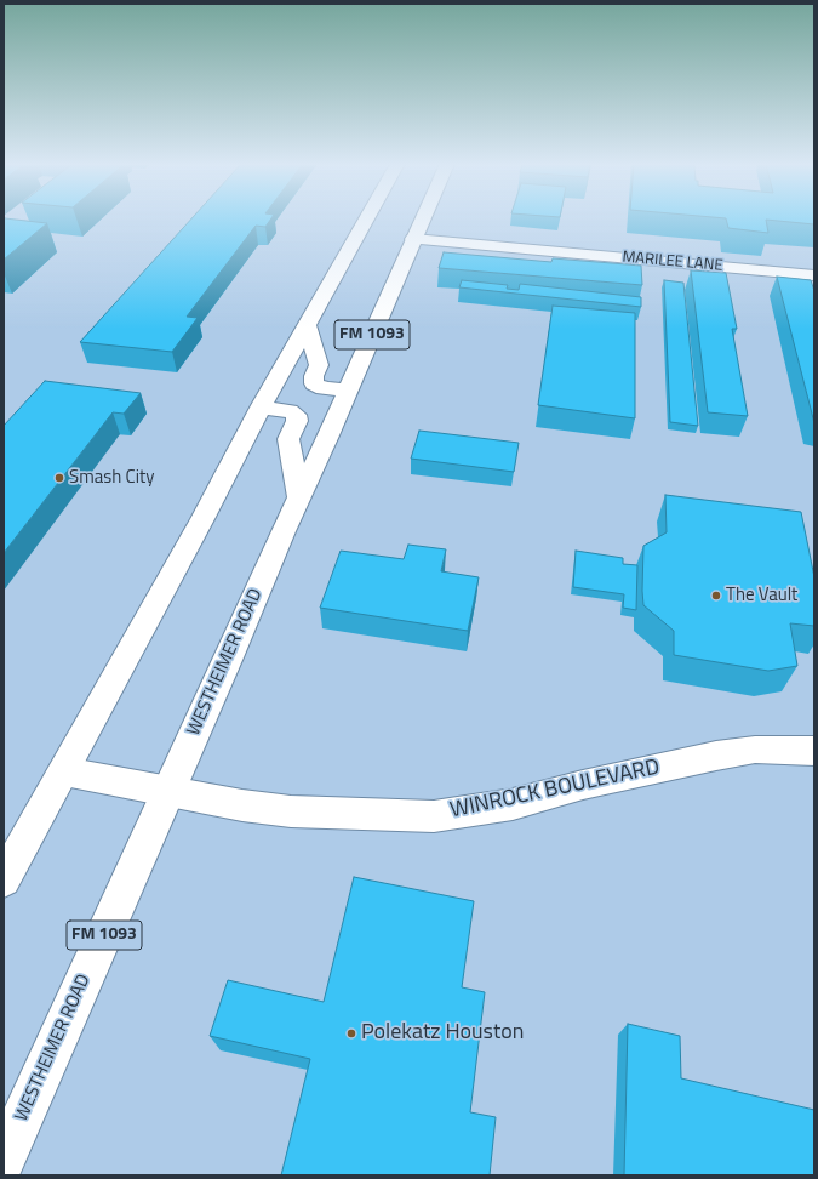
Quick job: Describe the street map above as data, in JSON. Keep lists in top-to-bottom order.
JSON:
{
  "streets": {
    "main road": [
      "MARILEE LANE",
      "FM 1093",
      "WESTHEIMER ROAD",
      "WINROCK BOULEVARD"
    ]
  },
  "crossings": [
    ["MARILEE LANE", "WESTHEIMER ROAD"],
    ["FM 1093", "WINROCK BOULEVARD"],
    ["WESTHEIMER ROAD", "WINROCK BOULEVARD"]
  ],
  "places": ["Smash City", "The Vault", "Polekatz Houston"]
}
